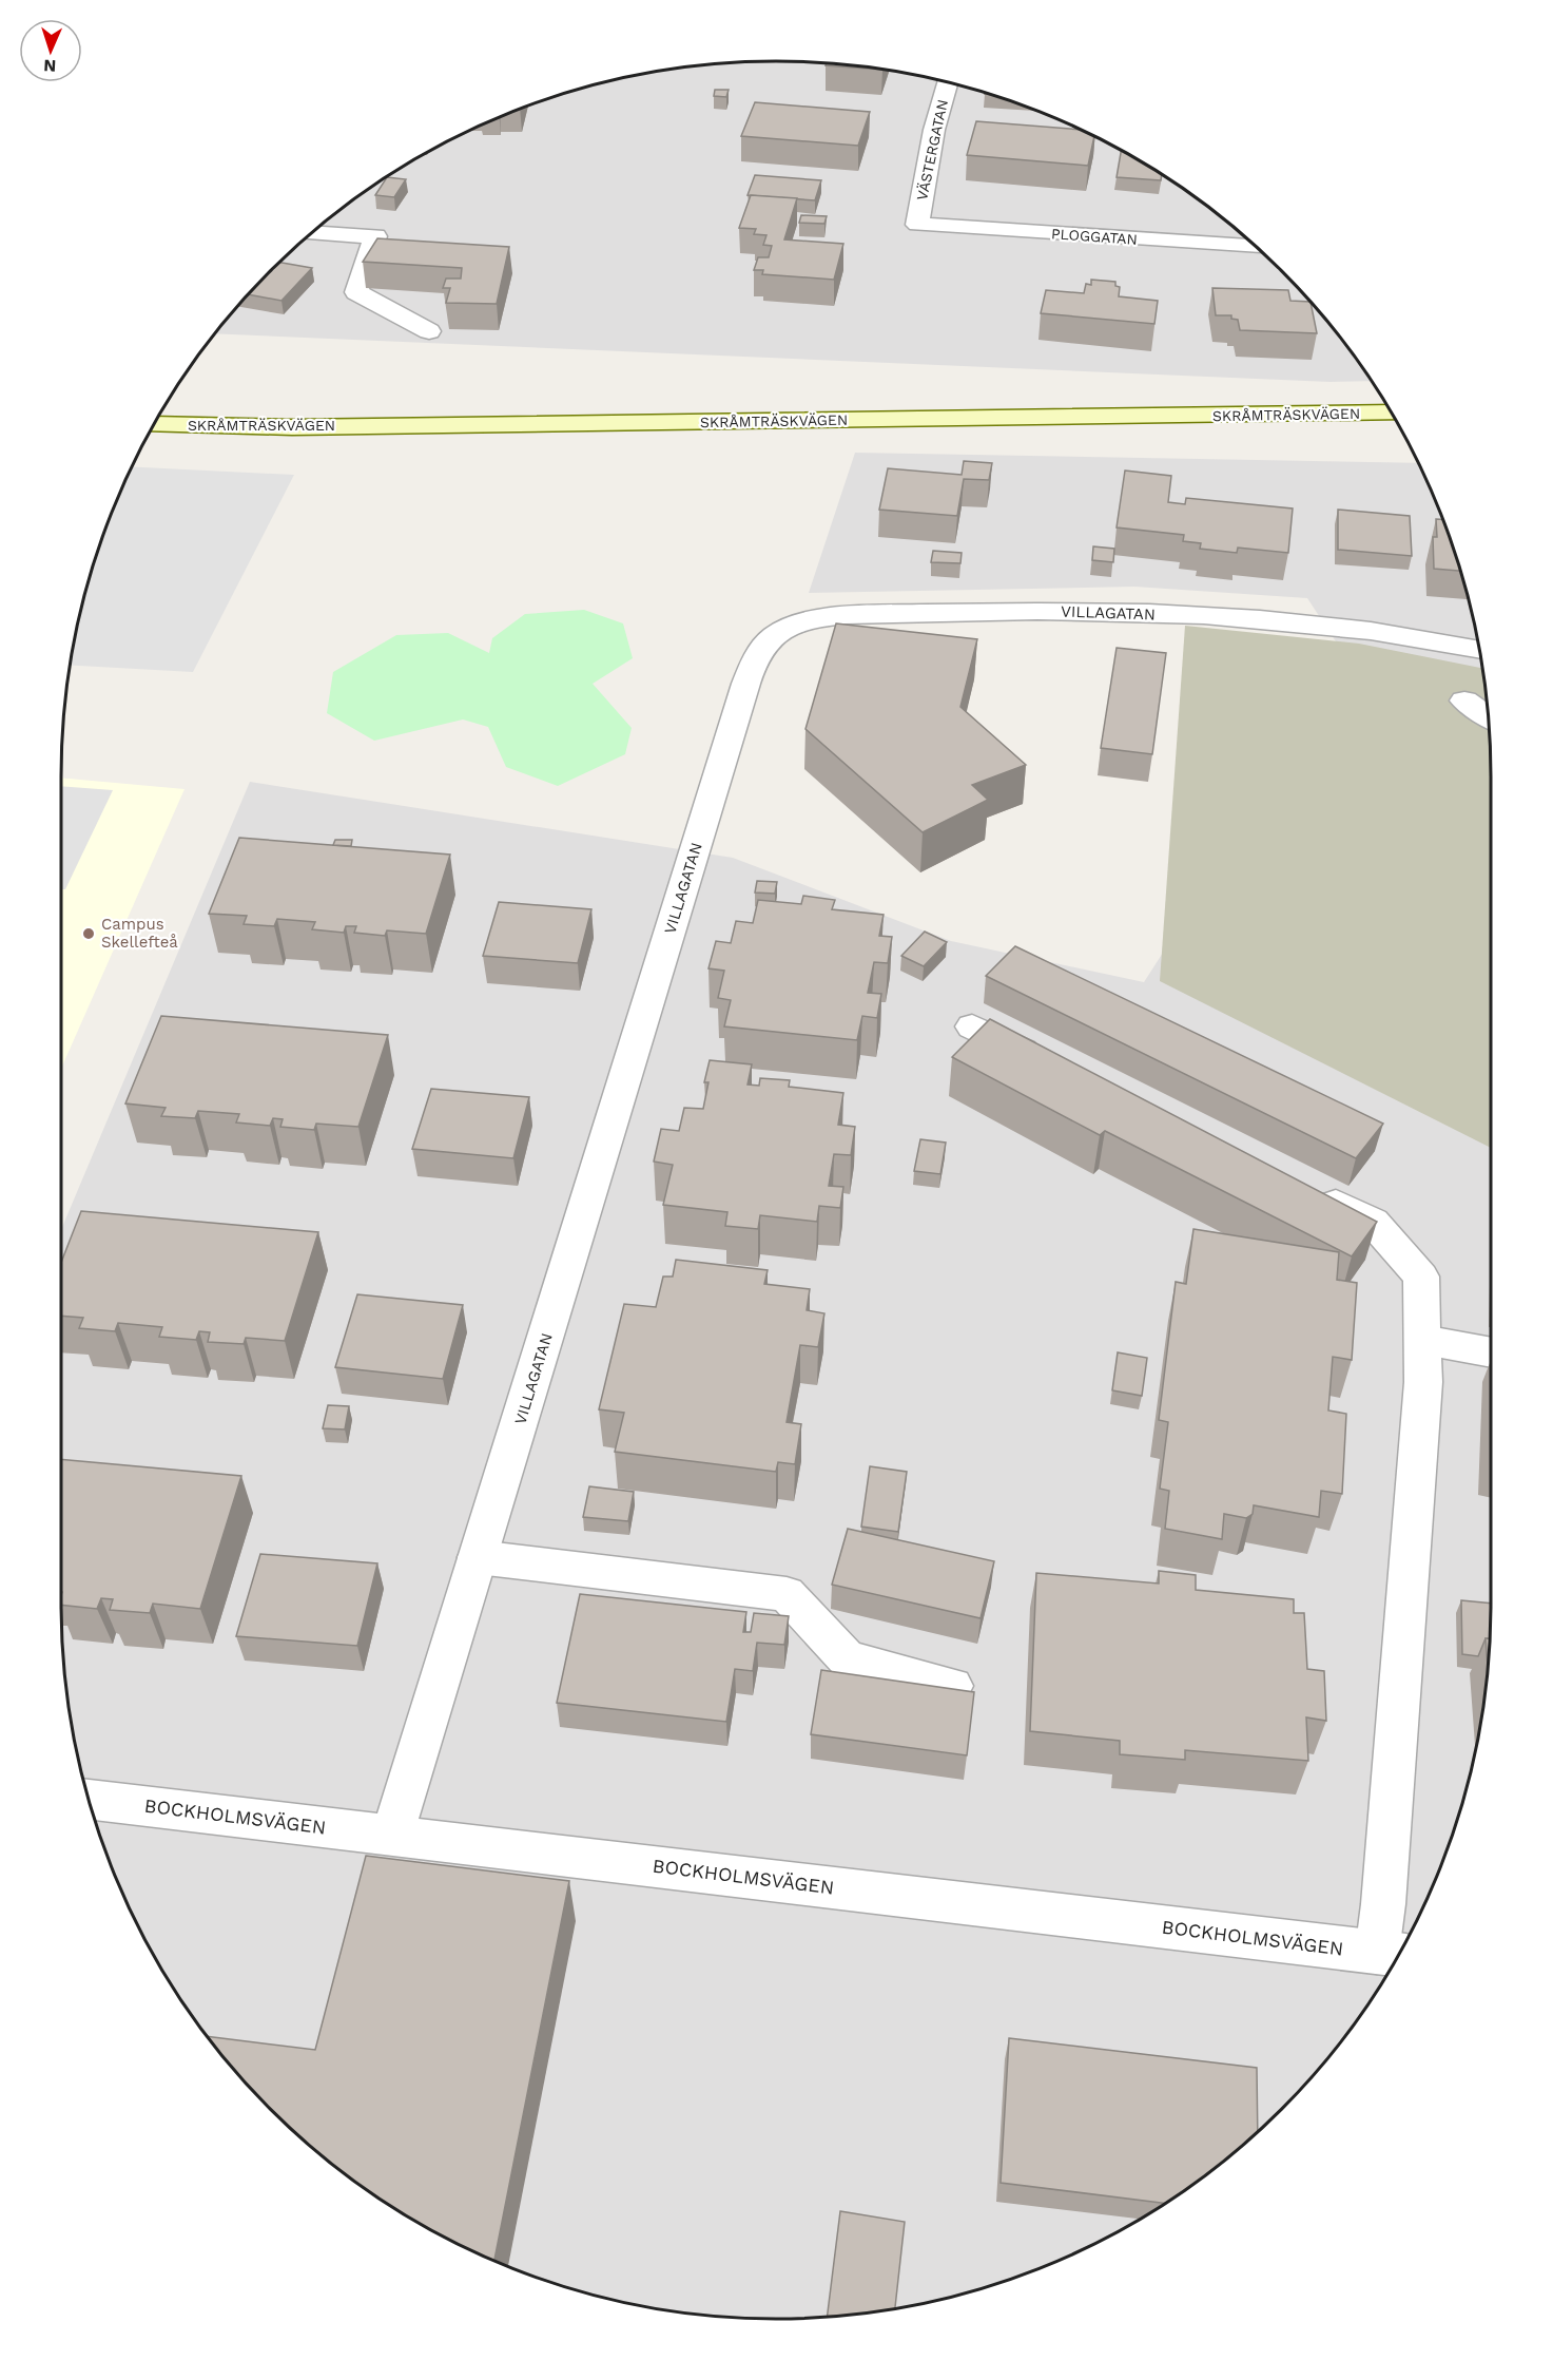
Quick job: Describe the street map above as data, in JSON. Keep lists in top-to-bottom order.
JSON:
{
  "streets": {
    "main road": ["SKRÅMTRÄSKVÄGEN"],
    "street": [
      "VÄSTERGATAN",
      "PLOGGATAN",
      "VILLAGATAN",
      "BOCKHOLMSVÄGEN"
    ]
  },
  "crossings": [
    ["VÄSTERGATAN", "PLOGGATAN"],
    ["VILLAGATAN", "BOCKHOLMSVÄGEN"]
  ],
  "places": ["Campus Skellefteå"],
  "north": "bottom"
}
